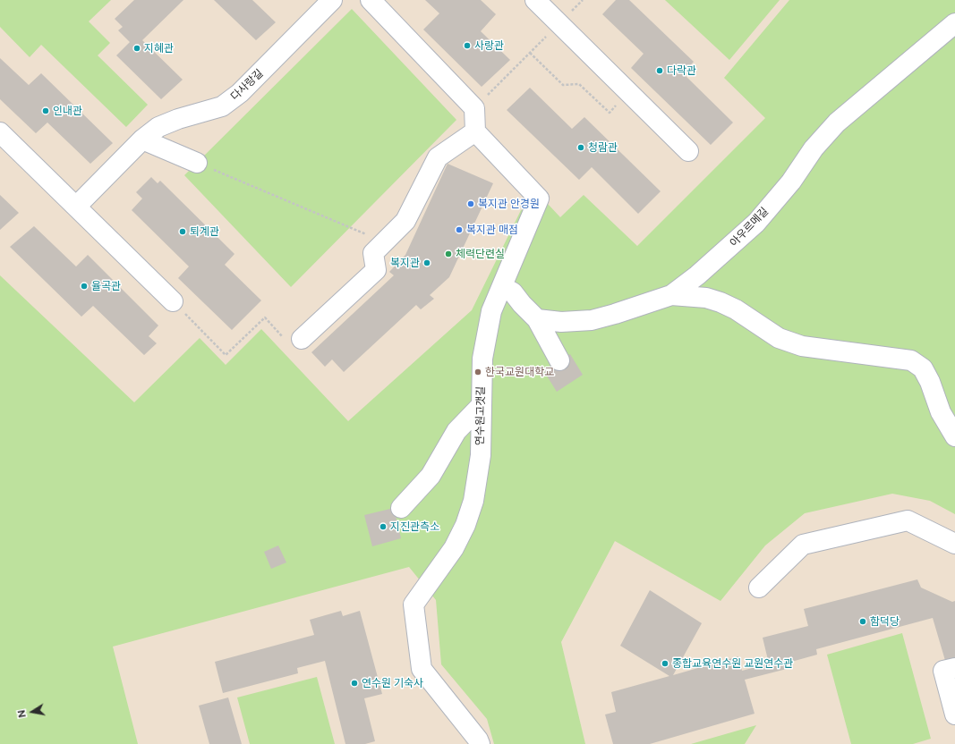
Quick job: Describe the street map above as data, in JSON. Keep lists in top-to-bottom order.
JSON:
{
  "streets": {
    "street": ["다사랑길", "아우르메길", "연수원고갯길"]
  },
  "places": [
    "사랑관",
    "지혜관",
    "다락관",
    "인내관",
    "청람관",
    "복지관 안경원",
    "복지관 매점",
    "퇴계관",
    "체력단련실",
    "복지관",
    "율곡관",
    "한국교원대학교",
    "지진관측소",
    "함덕당",
    "종합교육연수원 교원연수관",
    "연수원 기숙사"
  ],
  "north": "left"
}
